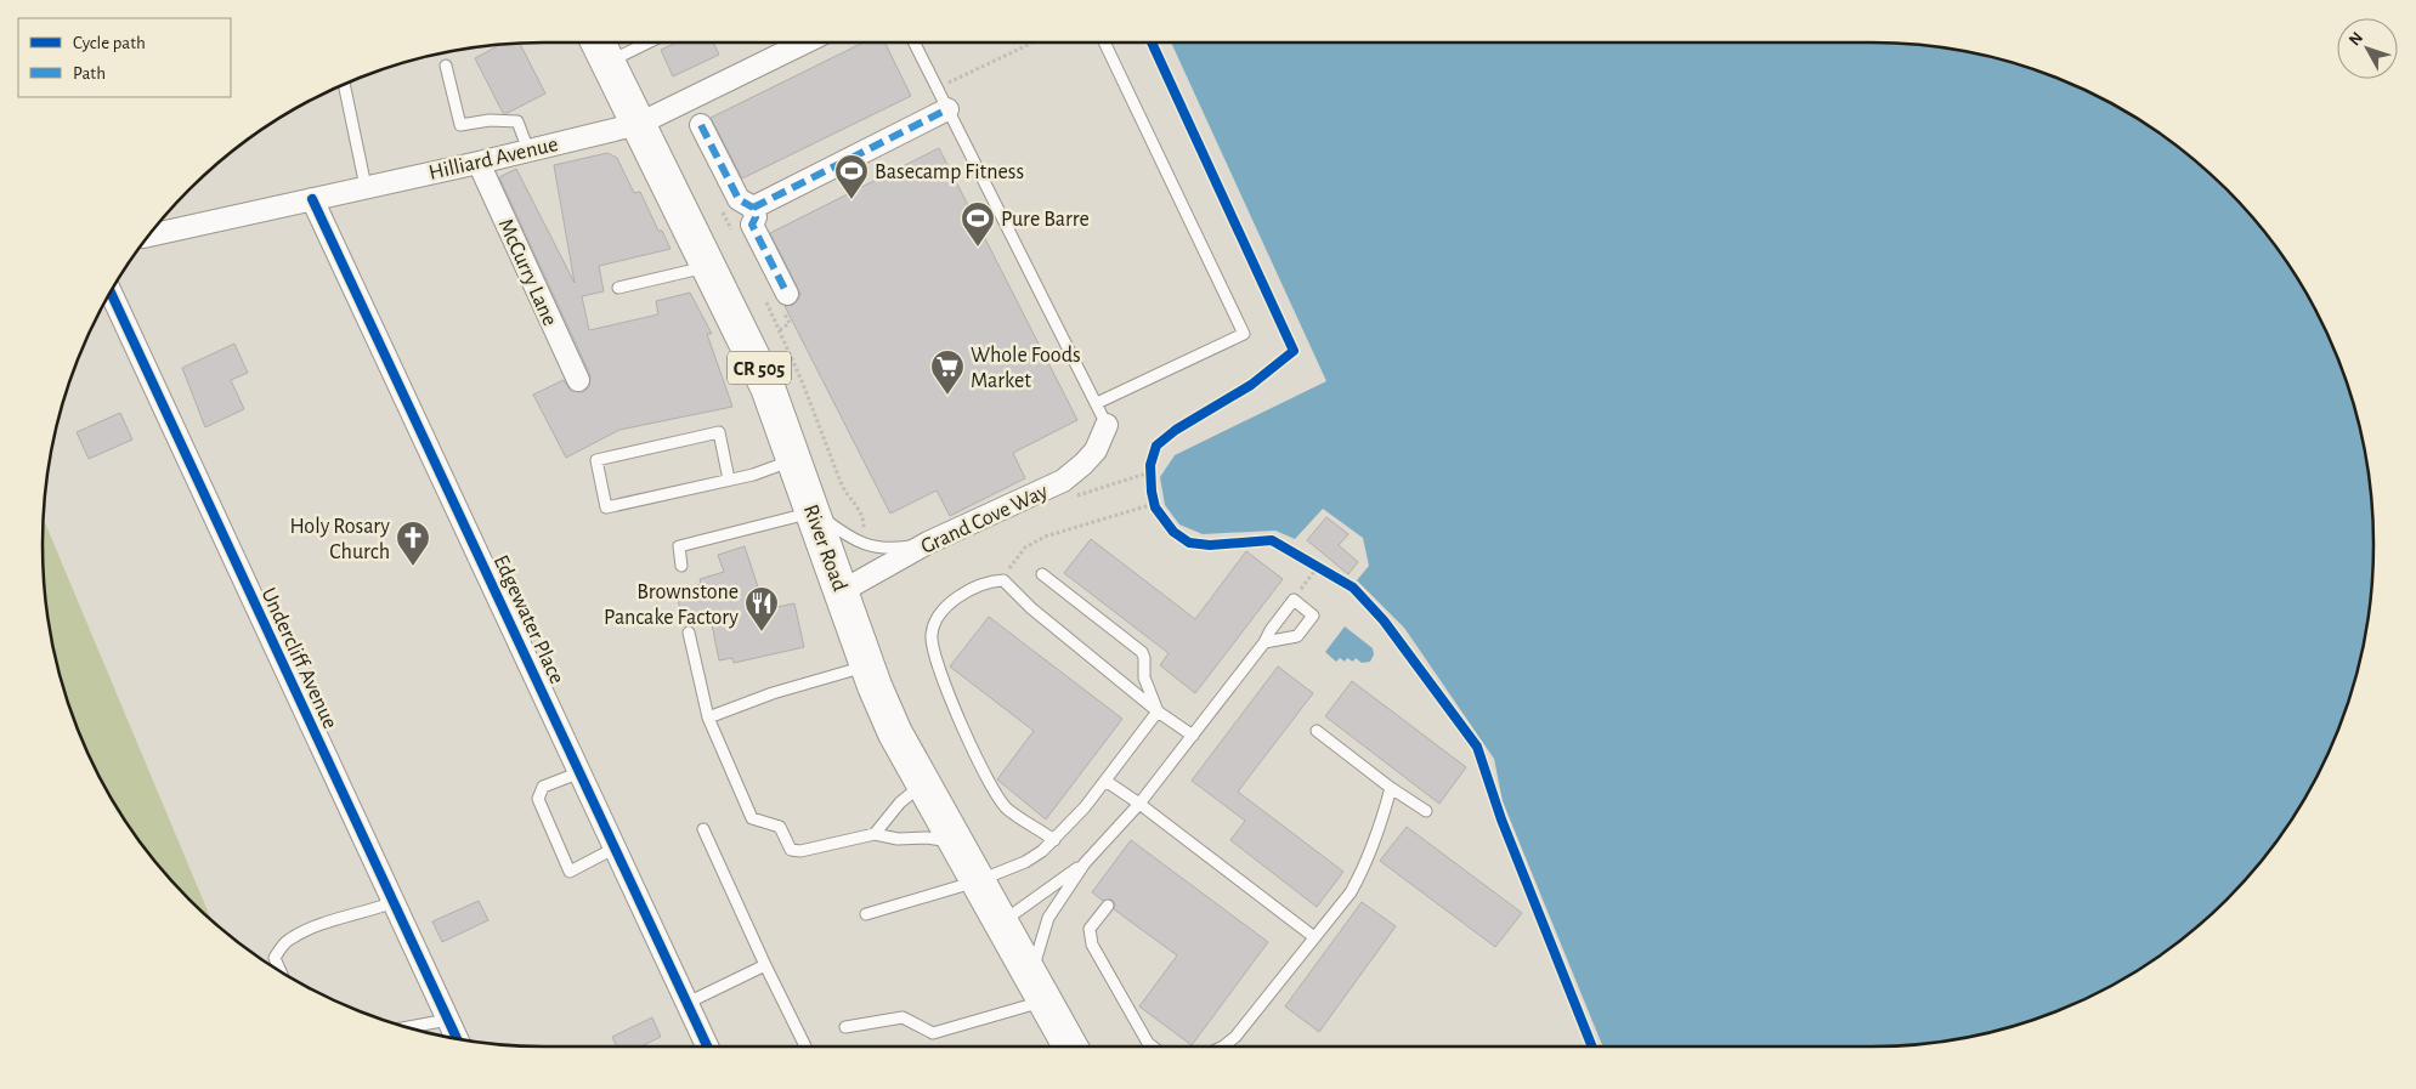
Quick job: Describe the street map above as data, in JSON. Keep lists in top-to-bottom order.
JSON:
{
  "streets": {
    "main road": ["CR 505", "River Road"],
    "street": [
      "Hilliard Avenue",
      "McCurry Lane",
      "Grand Cove Way",
      "Edgewater Place",
      "Undercliff Avenue"
    ]
  },
  "crossings": [
    ["Hilliard Avenue", "McCurry Lane"],
    ["Hilliard Avenue", "River Road"],
    ["Hilliard Avenue", "Edgewater Place"],
    ["Grand Cove Way", "River Road"]
  ],
  "places": {
    "sports": ["Basecamp Fitness", "Pure Barre"],
    "supermarket": ["Whole Foods Market"],
    "church": ["Holy Rosary Church"],
    "restaurant": ["Brownstone Pancake Factory"]
  },
  "legend": ["Cycle path", "Path"],
  "north": "top left"
}
